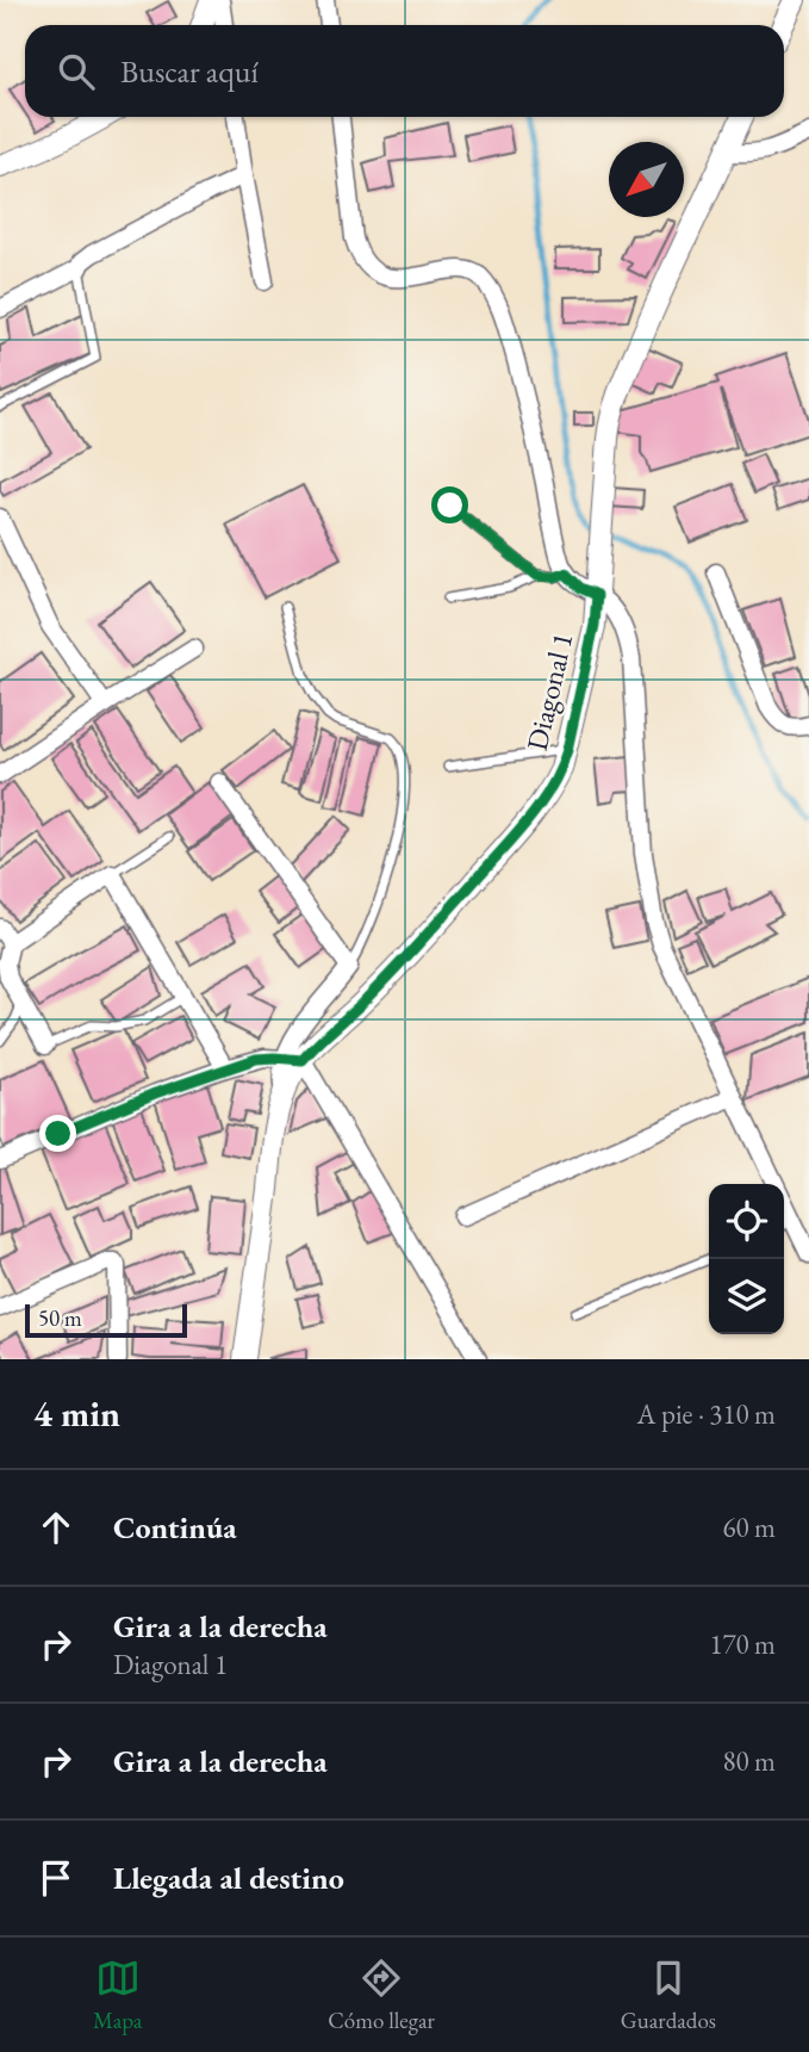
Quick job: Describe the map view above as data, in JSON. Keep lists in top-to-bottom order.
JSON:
{
  "streets": {
    "street": ["Diagonal 1"]
  },
  "scale_bar": "50 m",
  "north": "bottom left",
  "page": {
    "search": "Buscar aquí",
    "scale": "50 m",
    "heading": ["4 min", "A pie · 310 m"],
    "list": [
      ["Continúa", "60 m"],
      ["Gira a la derecha", "Diagonal 1", "170 m"],
      ["Gira a la derecha", "80 m"],
      "Llegada al destino"
    ],
    "nav": ["Mapa", "Cómo llegar", "Guardados"]
  }
}
